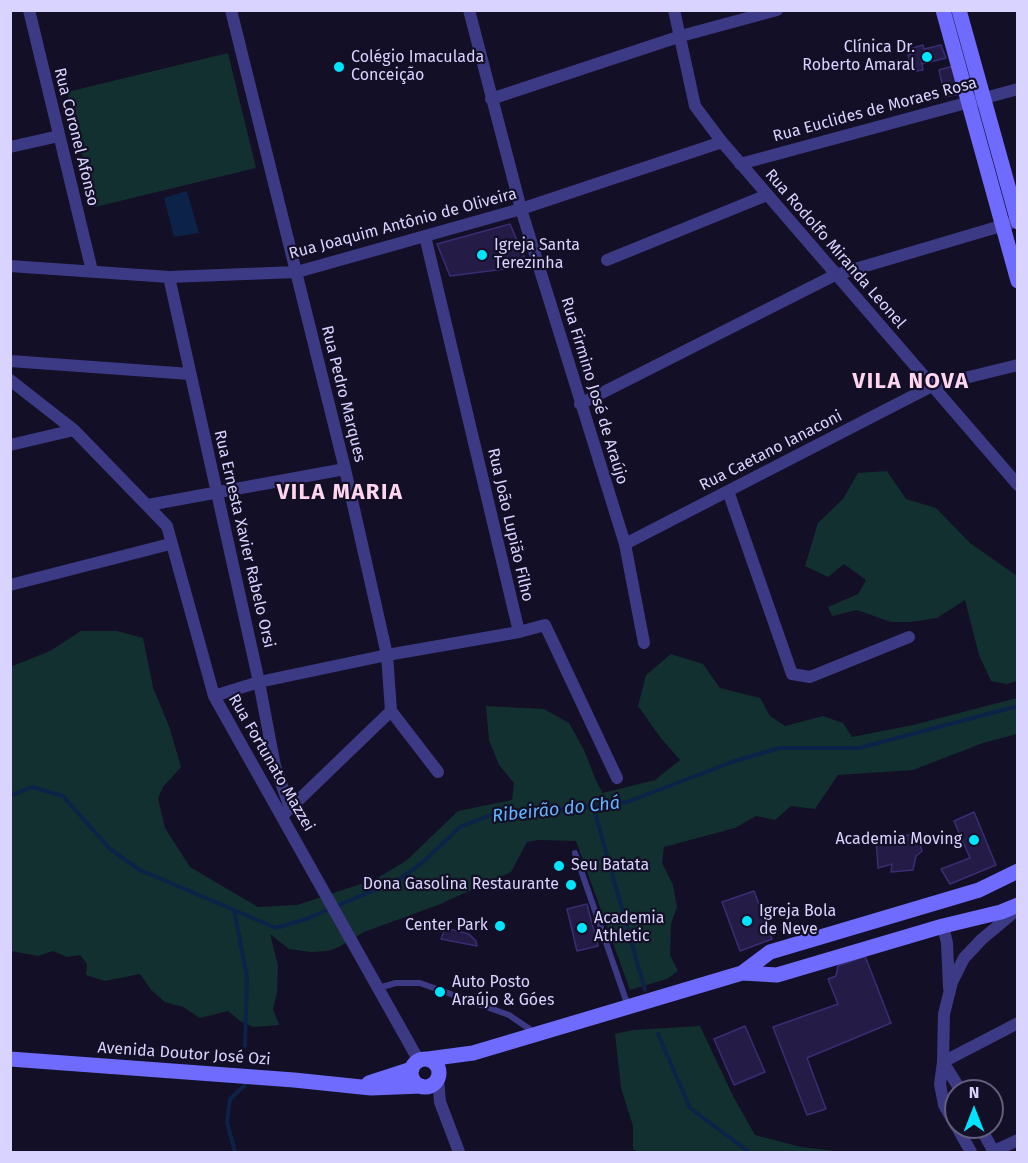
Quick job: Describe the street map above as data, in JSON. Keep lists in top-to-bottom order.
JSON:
{
  "streets": {
    "main road": ["Avenida Doutor José Ozi"],
    "street": [
      "Rua Euclides de Moraes Rosa",
      "Rua Coronel Afonso",
      "Rua Joaquim Antônio de Oliveira",
      "Rua Rodolfo Miranda Leonel",
      "Rua Firmino José de Araújo",
      "Rua Pedro Marques",
      "Rua Caetano Ianaconi",
      "Rua João Lupião Filho",
      "Rua Ernesta Xavier Rabelo Orsi",
      "Rua Fortunato Mazzei"
    ]
  },
  "crossings": [
    ["Rua Euclides de Moraes Rosa", "Rua Rodolfo Miranda Leonel"],
    ["Rua Coronel Afonso", "Rua Joaquim Antônio de Oliveira"],
    ["Rua Joaquim Antônio de Oliveira", "Rua Rodolfo Miranda Leonel"],
    ["Rua Joaquim Antônio de Oliveira", "Rua Firmino José de Araújo"],
    ["Rua Joaquim Antônio de Oliveira", "Rua Pedro Marques"],
    ["Rua Joaquim Antônio de Oliveira", "Rua João Lupião Filho"],
    ["Rua Joaquim Antônio de Oliveira", "Rua Ernesta Xavier Rabelo Orsi"],
    ["Rua Rodolfo Miranda Leonel", "Rua Caetano Ianaconi"],
    ["Rua Firmino José de Araújo", "Rua Caetano Ianaconi"],
    ["Rua Ernesta Xavier Rabelo Orsi", "Rua Fortunato Mazzei"],
    ["Rua Fortunato Mazzei", "Avenida Doutor José Ozi"]
  ],
  "districts": ["VILA NOVA", "VILA MARIA"],
  "water": ["Ribeirão do Chá"],
  "places": [
    "Clínica Dr. Roberto Amaral",
    "Colégio Imaculada Conceição",
    "Igreja Santa Terezinha",
    "Academia Moving",
    "Seu Batata",
    "Dona Gasolina Restaurante",
    "Igreja Bola de Neve",
    "Center Park",
    "Academia Athletic",
    "Auto Posto Araújo & Góes"
  ],
  "north": "top"
}
